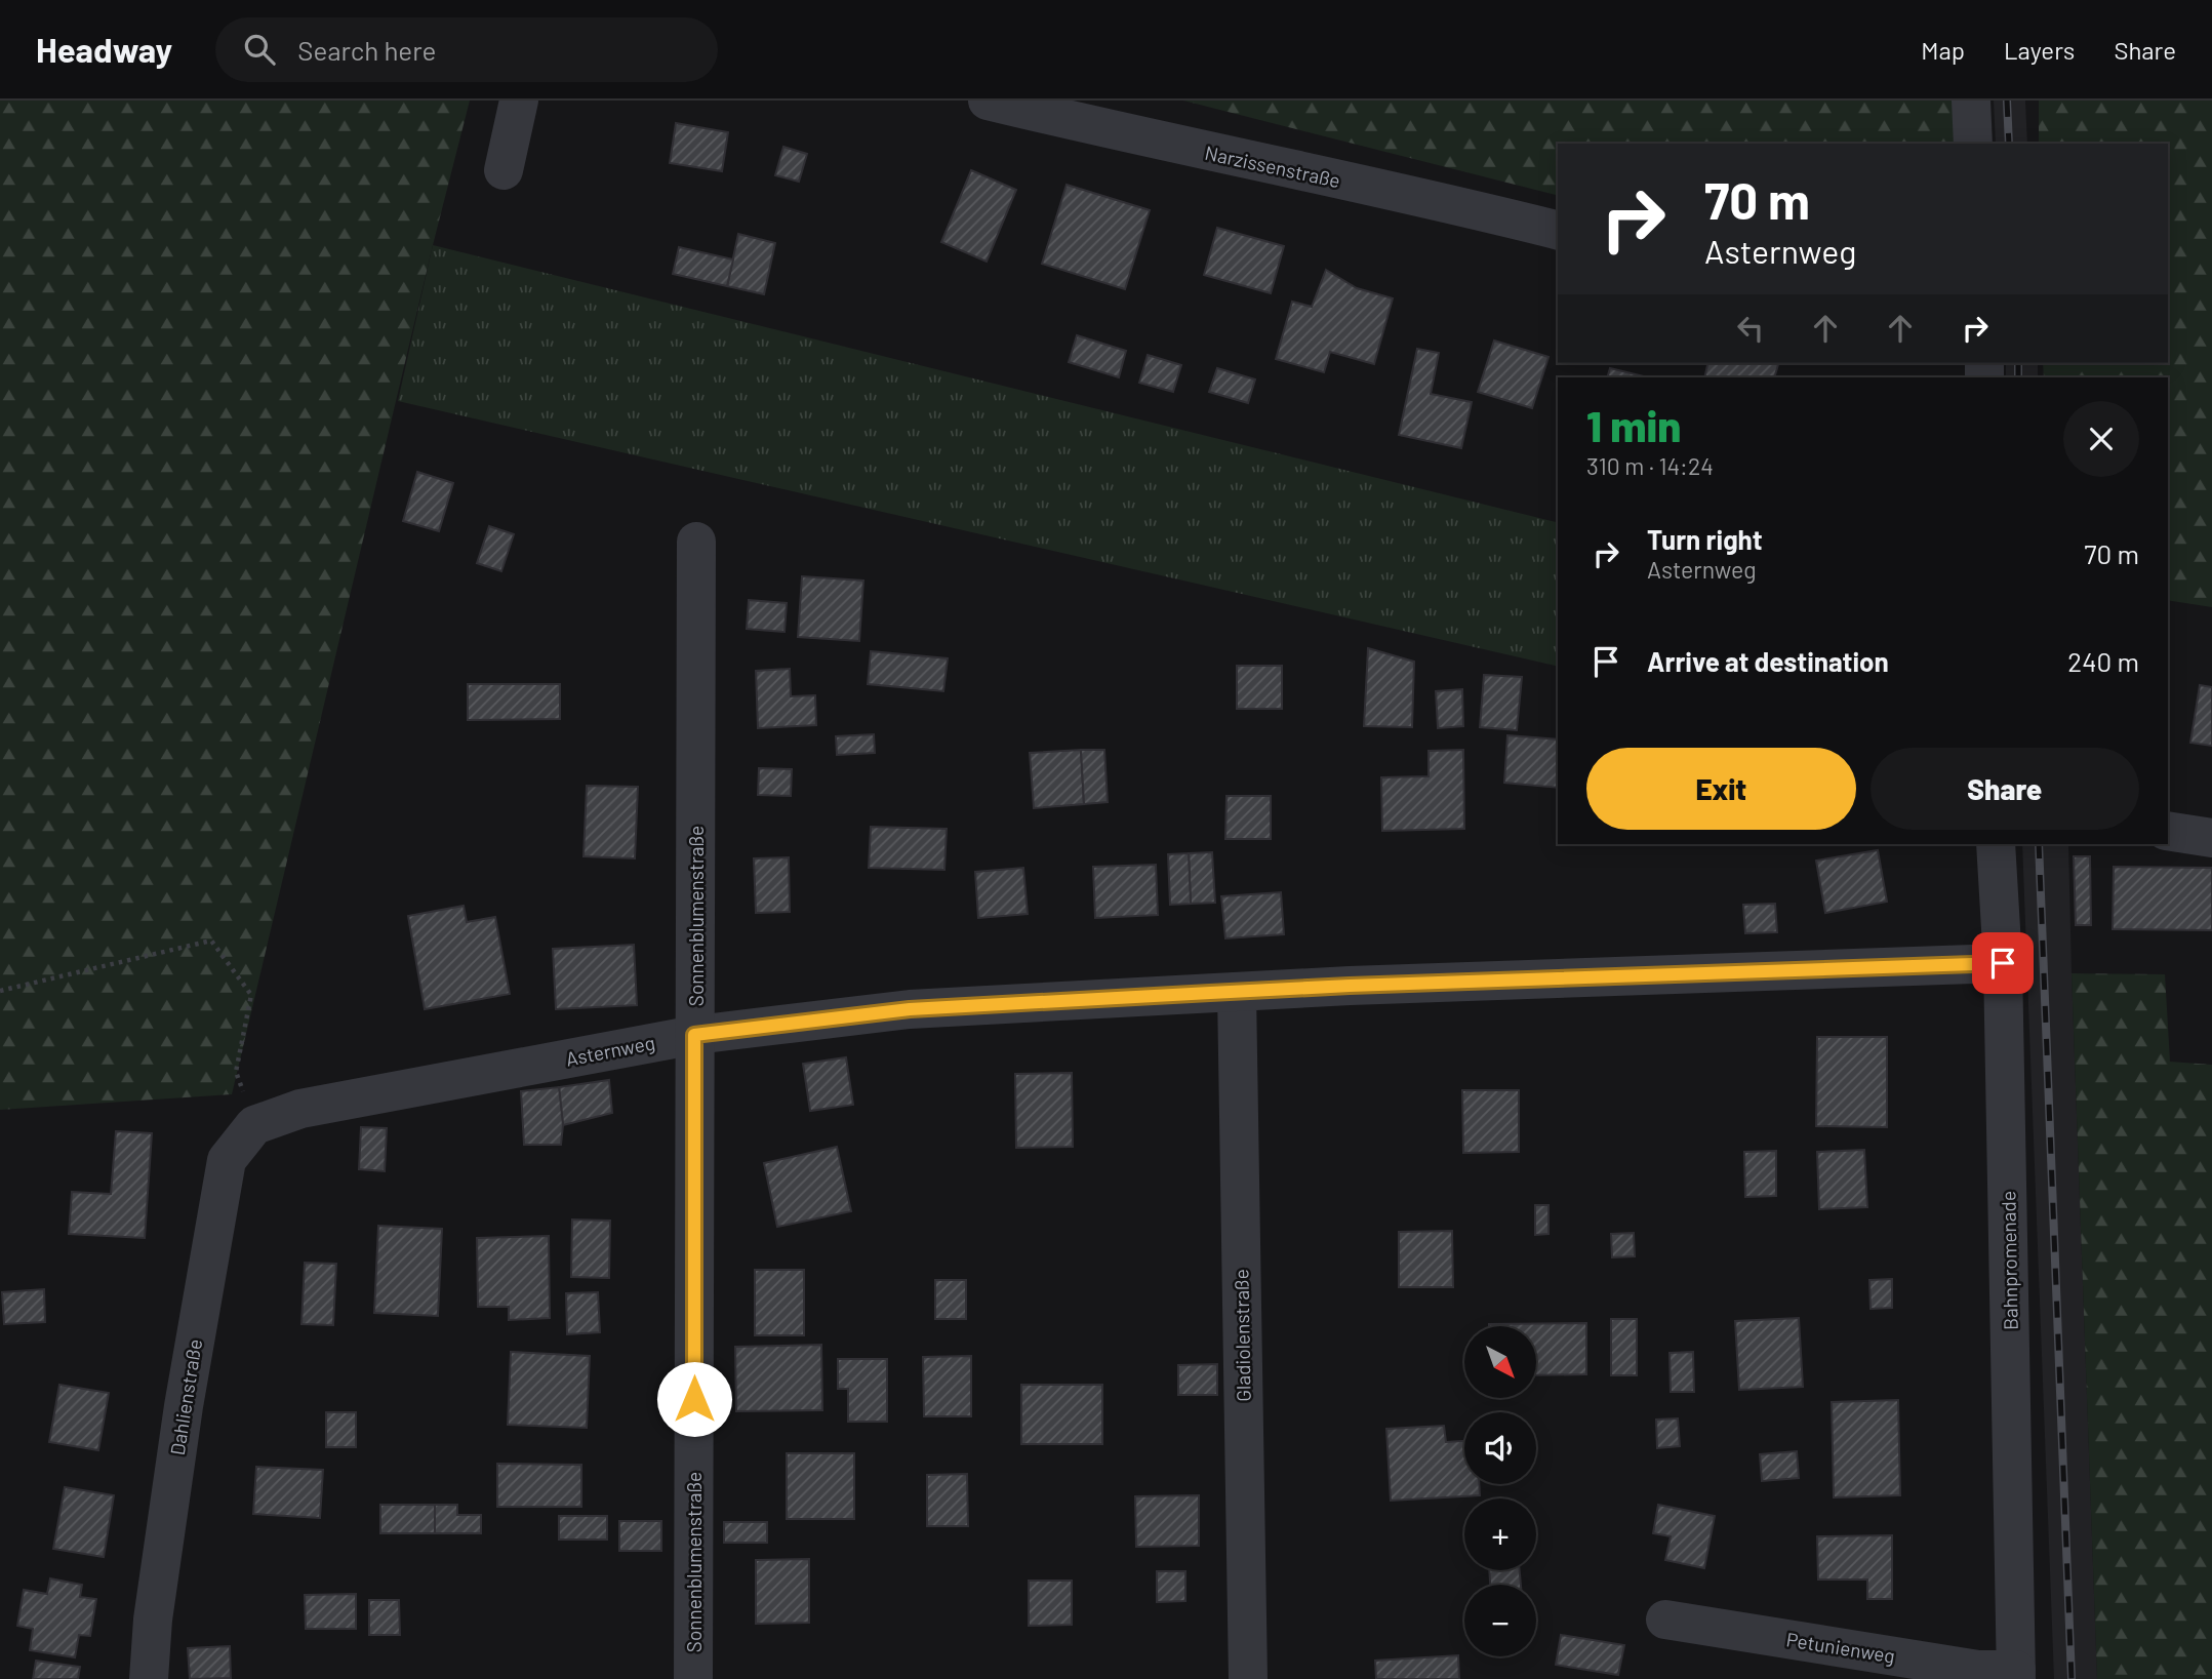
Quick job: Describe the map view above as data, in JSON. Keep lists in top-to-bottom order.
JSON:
{
  "streets": {
    "street": [
      "Narzissenstraße",
      "Sonnenblumenstraße",
      "Asternweg",
      "Bahnpromenade",
      "Gladiolenstraße",
      "Dahlienstraße",
      "Petunienweg"
    ]
  },
  "crossings": [
    ["Sonnenblumenstraße", "Asternweg"],
    ["Asternweg", "Bahnpromenade"],
    ["Asternweg", "Gladiolenstraße"],
    ["Asternweg", "Dahlienstraße"],
    ["Bahnpromenade", "Petunienweg"]
  ],
  "north": "bottom right",
  "page": {
    "header": "Headway",
    "search": "Search here",
    "nav": ["Map", "Layers", "Share"],
    "turn": ["70 m", "Asternweg"],
    "heading": ["1 min", "310 m · 14:24"],
    "list": [
      {
        "name": "Turn right",
        "note": "Asternweg",
        "value": "70 m"
      },
      {
        "name": "Arrive at destination",
        "value": "240 m"
      }
    ],
    "buttons": ["Exit", "Share"],
    "map_buttons": ["+", "−"]
  }
}
